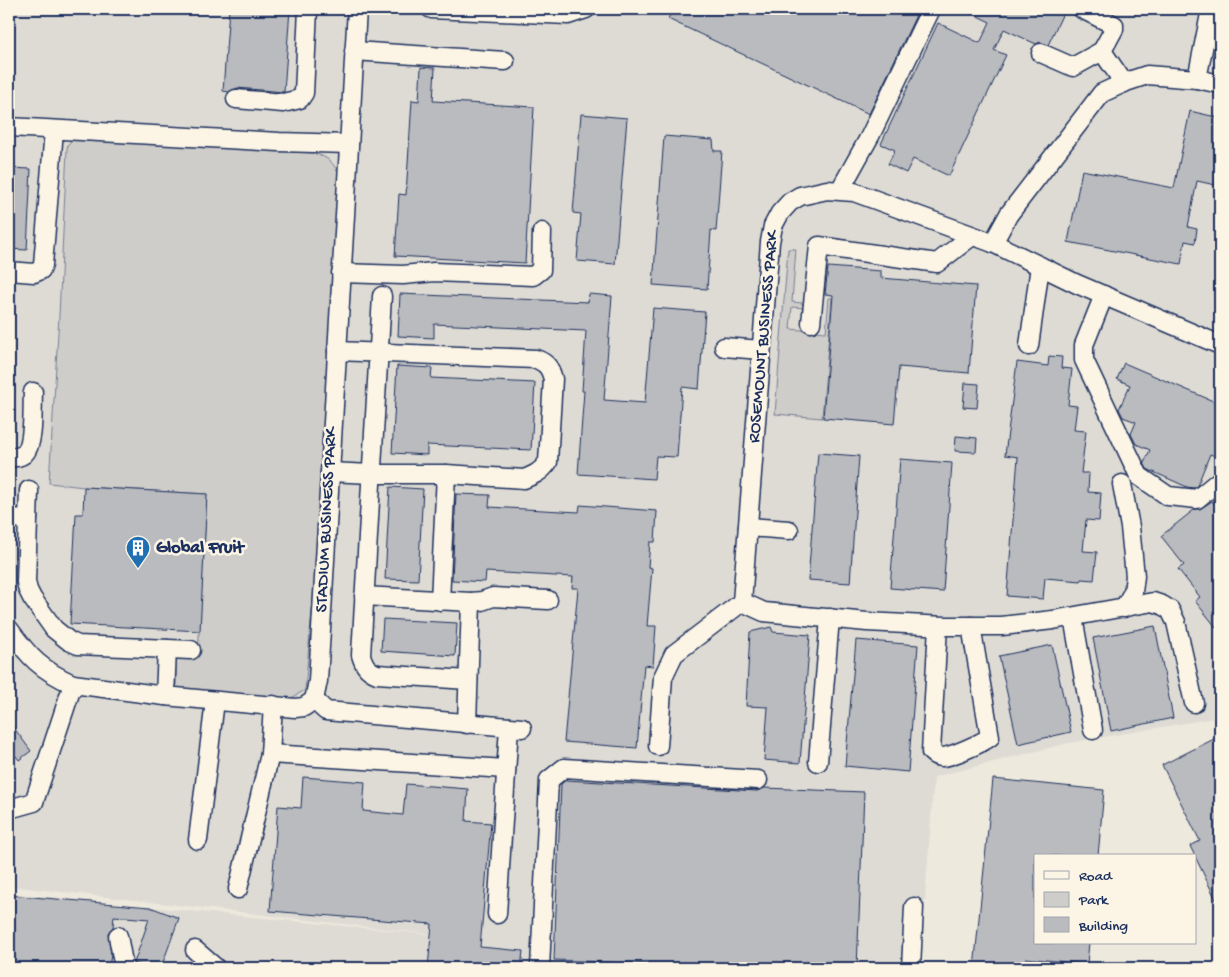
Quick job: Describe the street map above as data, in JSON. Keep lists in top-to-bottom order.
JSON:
{
  "streets": {
    "street": ["ROSEMOUNT BUSINESS PARK", "STADIUM BUSINESS PARK"]
  },
  "places": {
    "building": ["Global Fruit"]
  },
  "legend": ["Road", "Park", "Building"]
}
